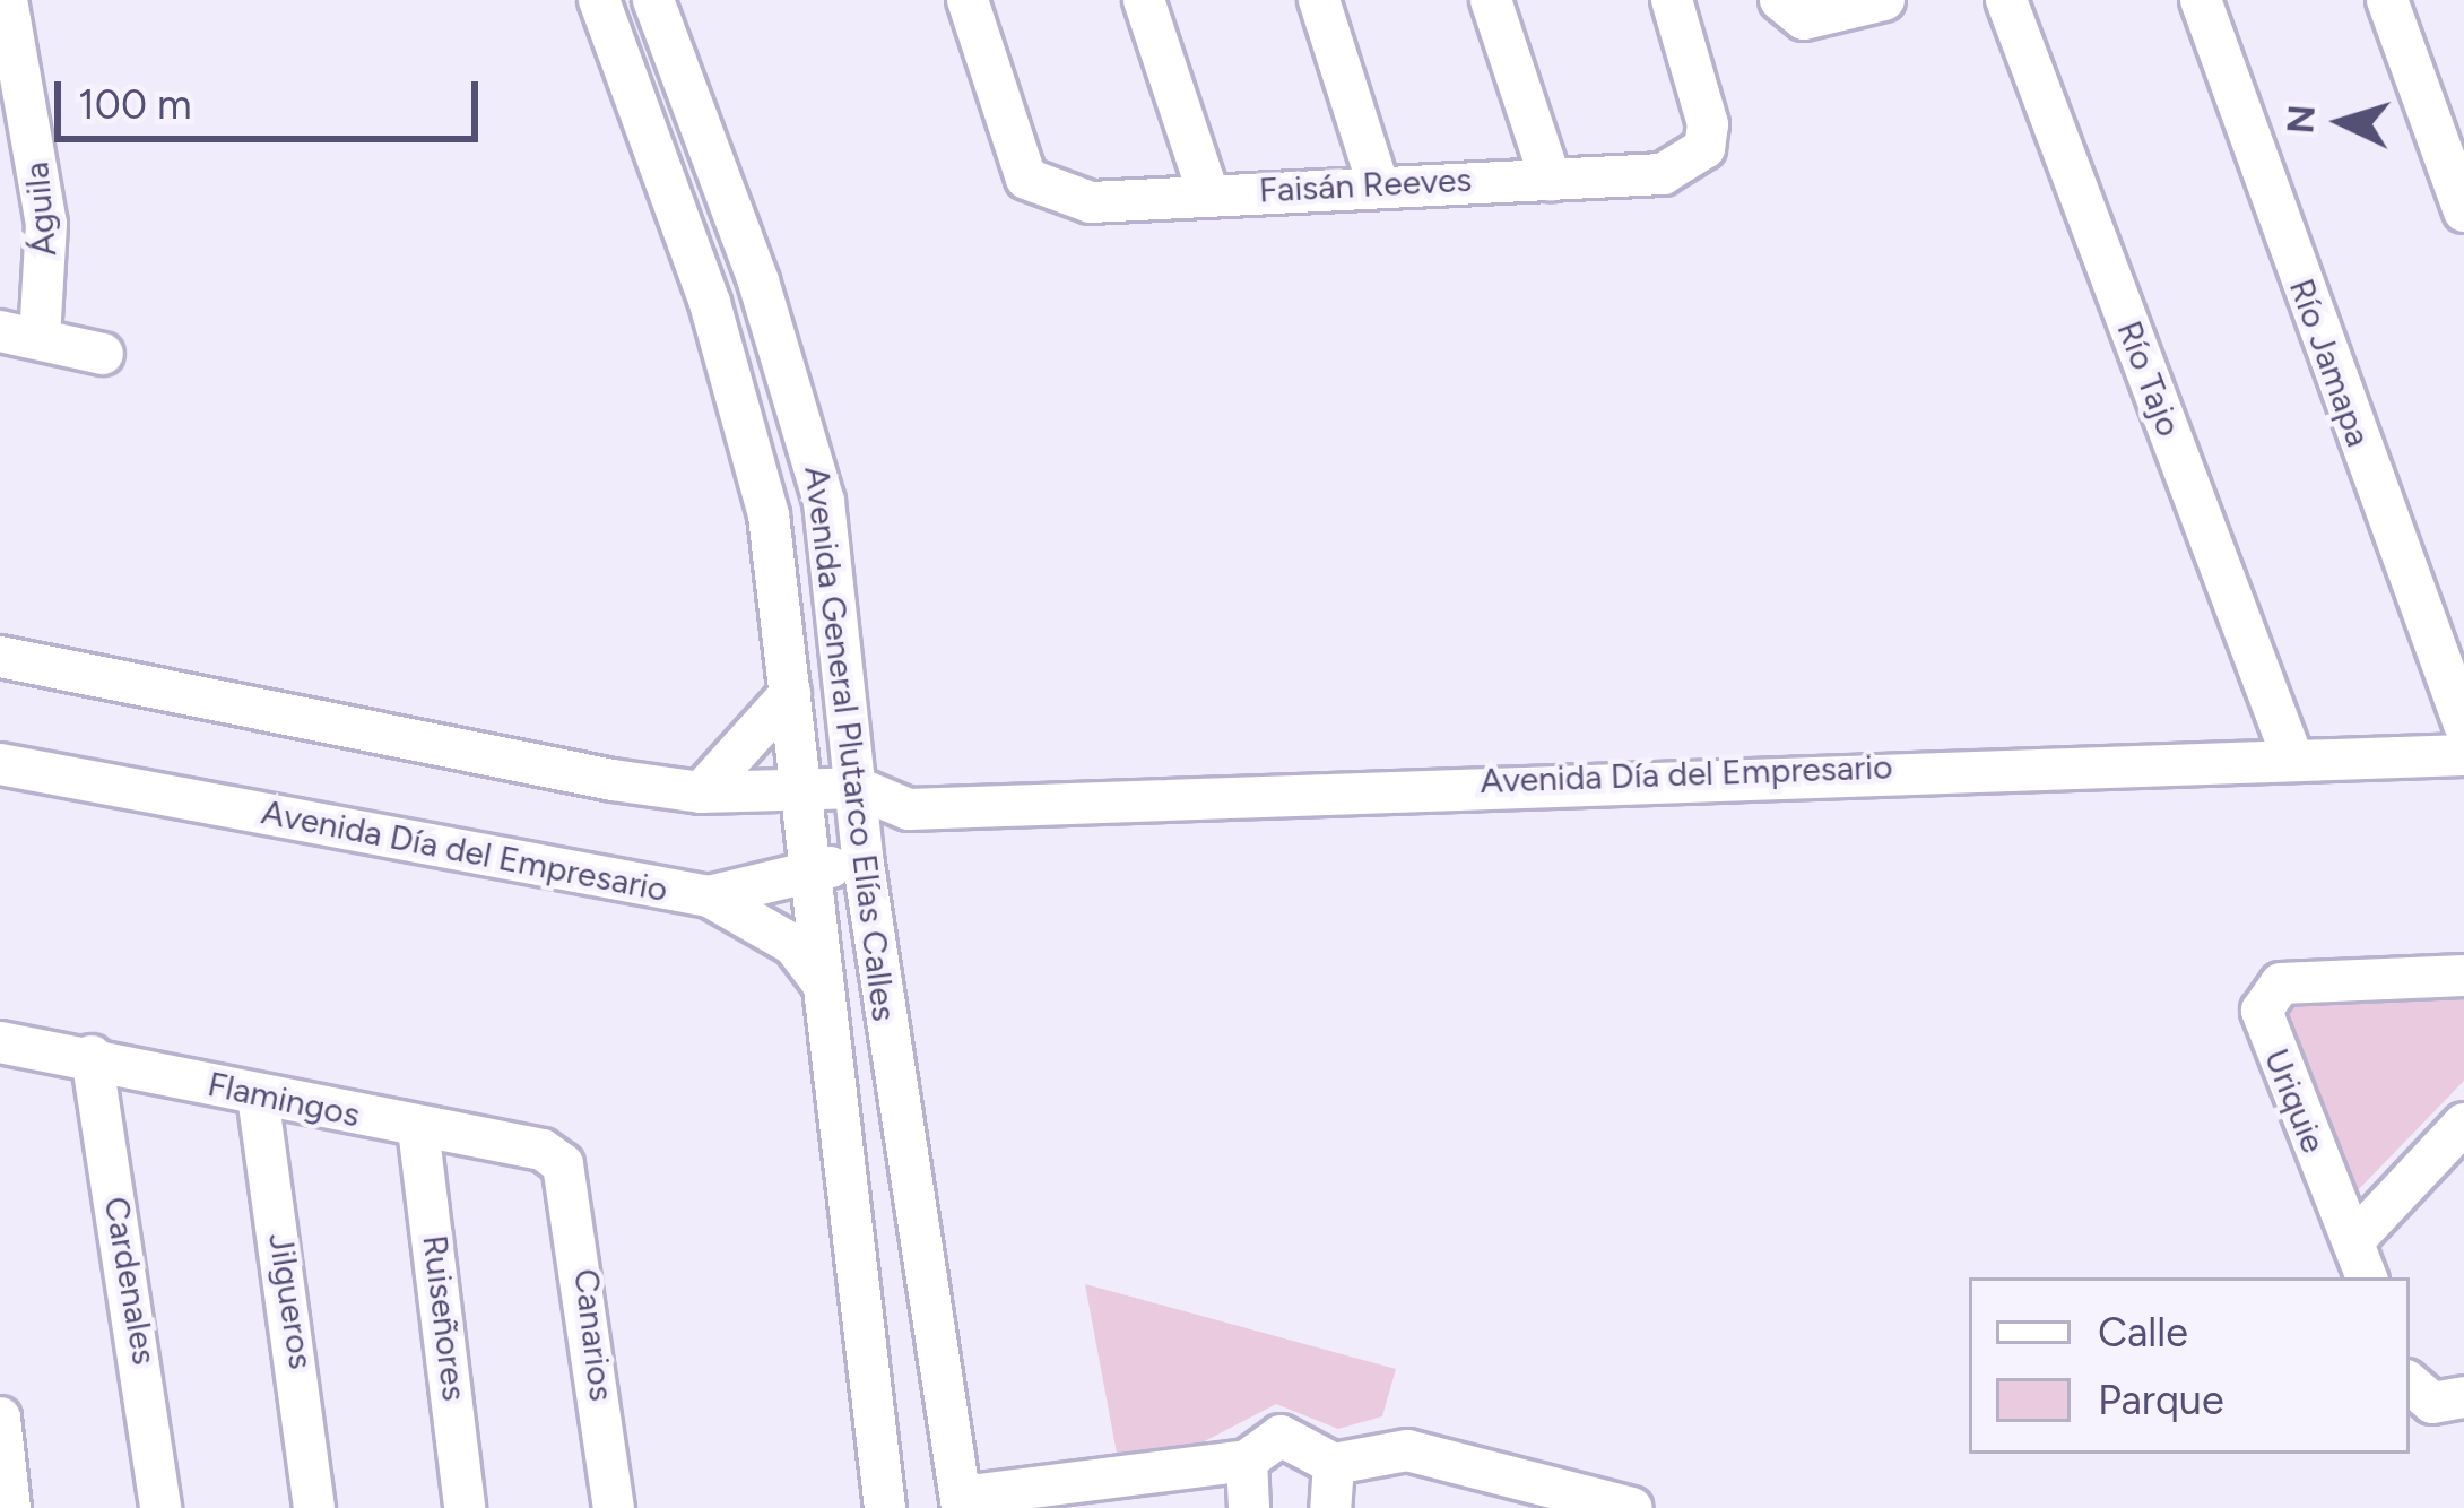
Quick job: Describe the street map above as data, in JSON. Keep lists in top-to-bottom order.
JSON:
{
  "streets": {
    "street": [
      "Faisán Reeves",
      "Águila",
      "Río Jamapa",
      "Río Tajo",
      "Avenida General Plutarco Elías Calles",
      "Avenida Día del Empresario",
      "Flamingos",
      "Uriquie",
      "Cardenales",
      "Jilgueros",
      "Ruiseñores",
      "Canarios"
    ]
  },
  "crossings": [
    ["Río Tajo", "Avenida Día del Empresario"],
    ["Avenida General Plutarco Elías Calles", "Avenida Día del Empresario"],
    ["Flamingos", "Cardenales"],
    ["Flamingos", "Jilgueros"],
    ["Flamingos", "Ruiseñores"],
    ["Flamingos", "Canarios"]
  ],
  "legend": ["Calle", "Parque"],
  "scale_bar": "100 m",
  "north": "left"
}
